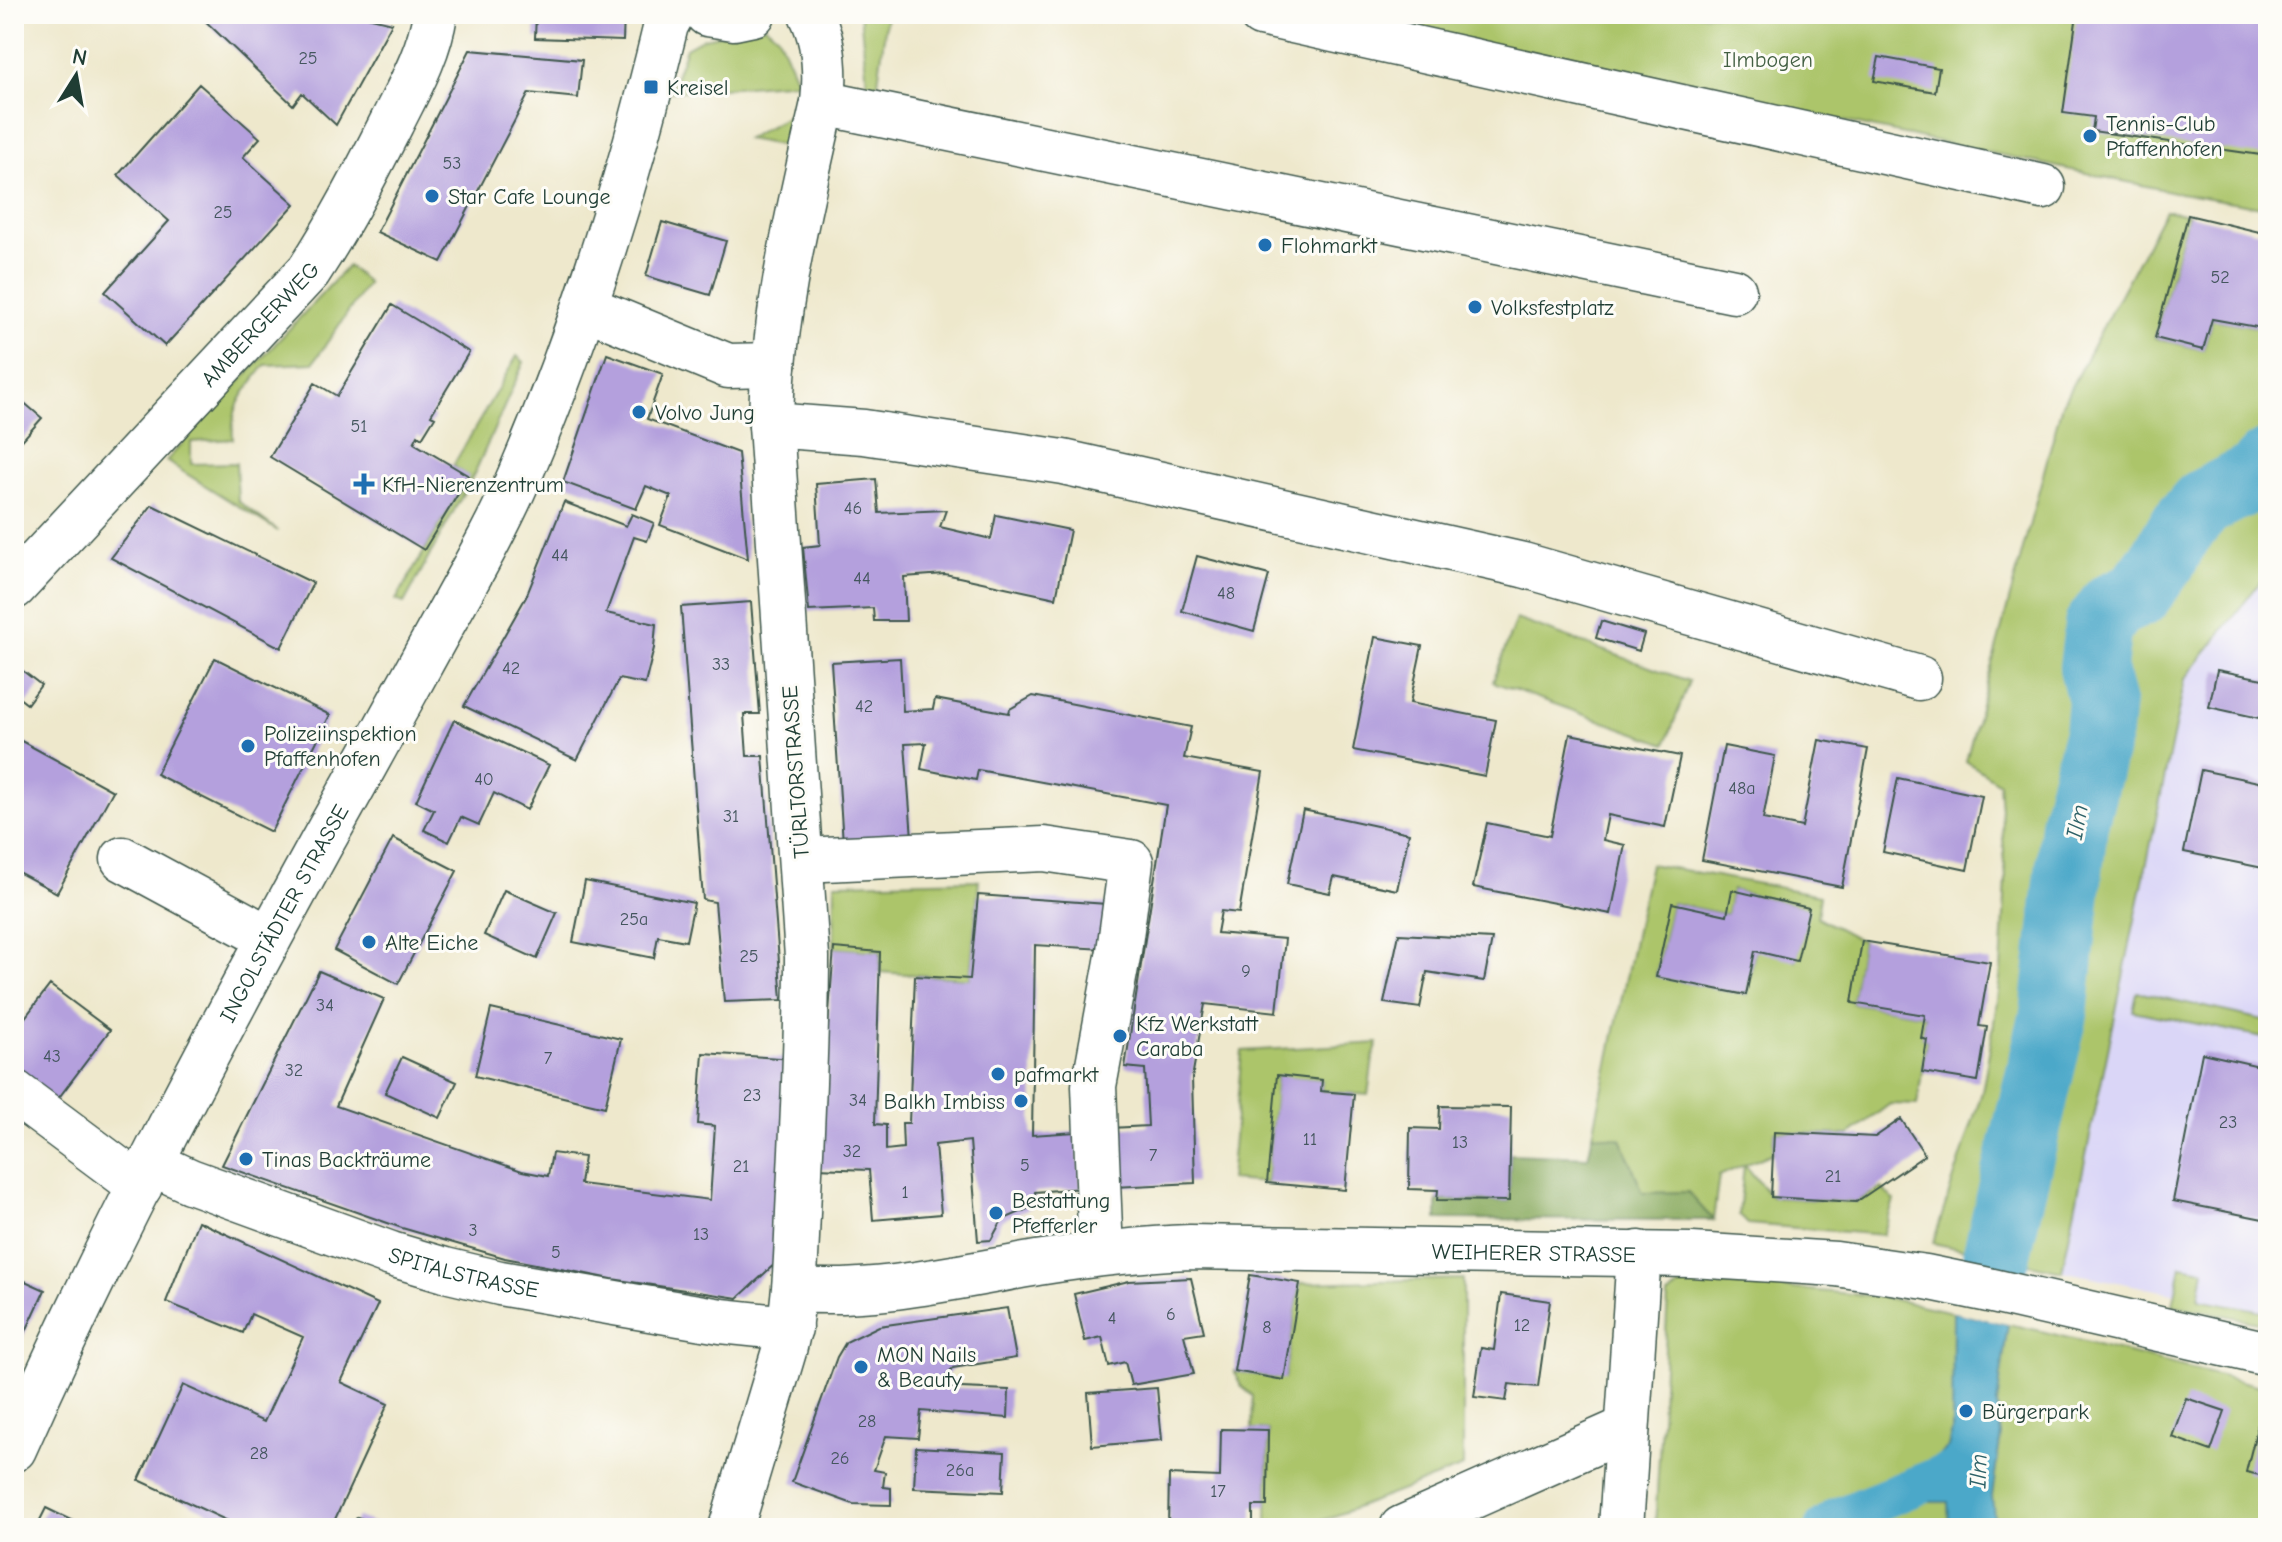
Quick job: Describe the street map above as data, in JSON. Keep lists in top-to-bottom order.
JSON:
{
  "streets": {
    "street": [
      "AMBERGERWEG",
      "TÜRLTORSTRASSE",
      "INGOLSTÄDTER STRASSE",
      "WEIHERER STRASSE",
      "SPITALSTRASSE"
    ]
  },
  "crossings": [
    ["TÜRLTORSTRASSE", "WEIHERER STRASSE"],
    ["TÜRLTORSTRASSE", "SPITALSTRASSE"],
    ["INGOLSTÄDTER STRASSE", "SPITALSTRASSE"],
    ["WEIHERER STRASSE", "SPITALSTRASSE"]
  ],
  "water": ["Ilm"],
  "parks": ["Ilmbogen"],
  "places": {
    "transit": ["Kreisel"],
    "other": [
      "Tennis-Club Pfaffenhofen",
      "Star Cafe Lounge",
      "Flohmarkt",
      "Volksfestplatz",
      "Volvo Jung",
      "Polizeiinspektion Pfaffenhofen",
      "Alte Eiche",
      "Kfz Werkstatt Caraba",
      "pafmarkt",
      "Balkh Imbiss",
      "Tinas Backträume",
      "Bestattung Pfefferler",
      "MON Nails & Beauty",
      "Bürgerpark"
    ],
    "health": ["KfH-Nierenzentrum"]
  },
  "house_numbers": [
    "25",
    "53",
    "25",
    "52",
    "51",
    "46",
    "44",
    "44",
    "48",
    "33",
    "42",
    "42",
    "40",
    "48a",
    "31",
    "25a",
    "25",
    "9",
    "34",
    "43",
    "7",
    "32",
    "23",
    "34",
    "23",
    "11",
    "13",
    "32",
    "7",
    "5",
    "21",
    "21",
    "1",
    "3",
    "13",
    "5",
    "6",
    "4",
    "12",
    "8",
    "28",
    "28",
    "26",
    "26a",
    "17"
  ],
  "north": "top"
}
